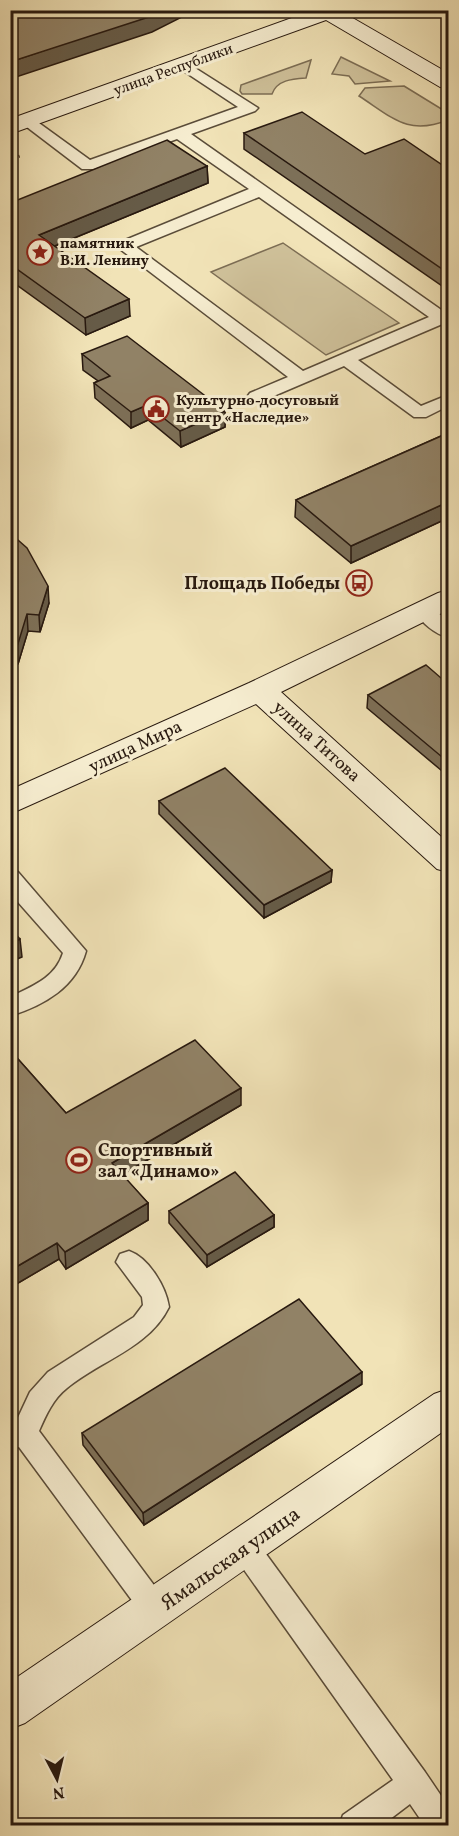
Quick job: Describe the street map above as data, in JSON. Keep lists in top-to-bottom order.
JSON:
{
  "streets": {
    "street": [
      "улица Республики",
      "улица Титова",
      "улица Мира",
      "Ямальская улица"
    ]
  },
  "crossings": [
    ["улица Титова", "улица Мира"]
  ],
  "places": {
    "place": ["памятник В.И. Ленину"],
    "public building": ["Культурно-досуговый центр «Наследие»"],
    "bus stop": ["Площадь Победы"],
    "sports": ["Спортивный зал «Динамо»"]
  },
  "north": "bottom"
}
